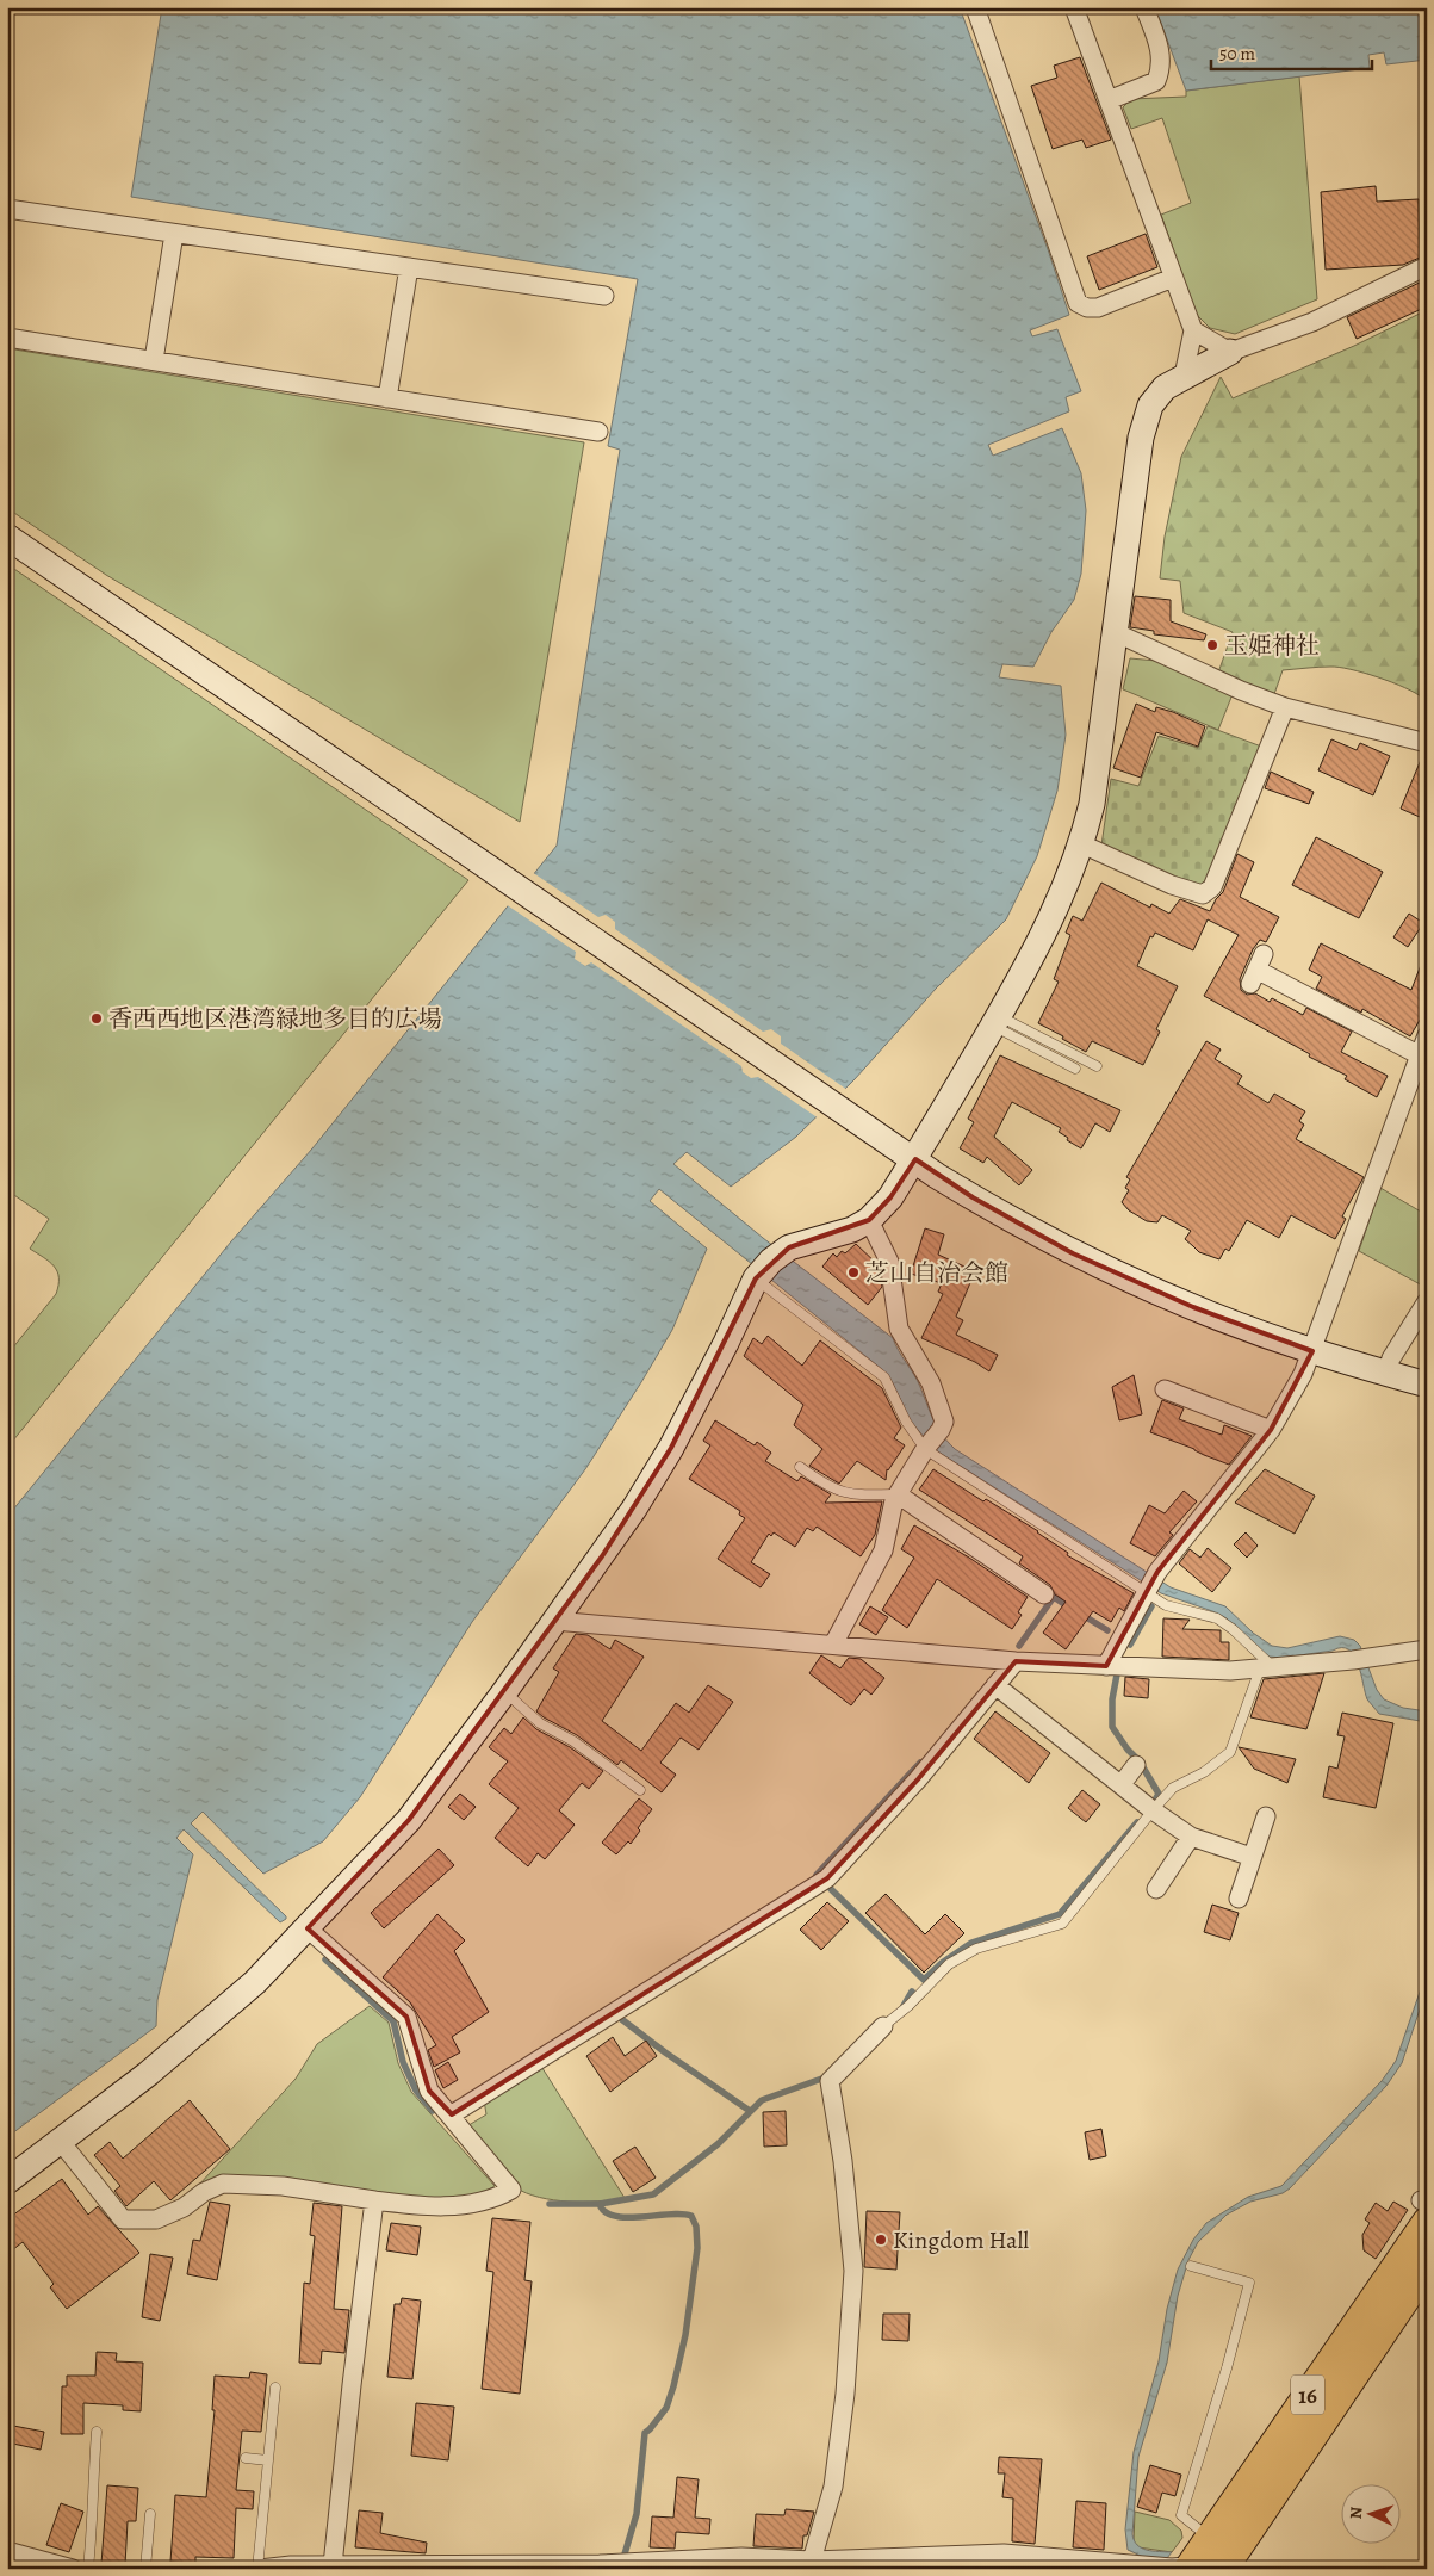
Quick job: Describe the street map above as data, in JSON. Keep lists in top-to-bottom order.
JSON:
{
  "streets": {
    "main road": ["16"]
  },
  "places": [
    "玉姫神社",
    "香西西地区港湾緑地多目的広場",
    "芝山自治会館",
    "Kingdom Hall"
  ],
  "scale_bar": "50 m",
  "north": "left"
}
